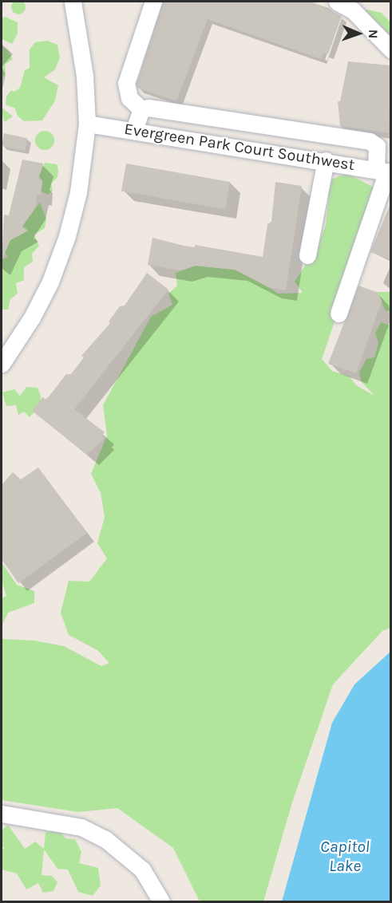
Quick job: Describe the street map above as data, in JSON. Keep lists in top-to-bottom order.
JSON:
{
  "streets": {
    "street": ["Evergreen Park Court Southwest"]
  },
  "water": ["Capitol Lake"],
  "north": "right"
}
